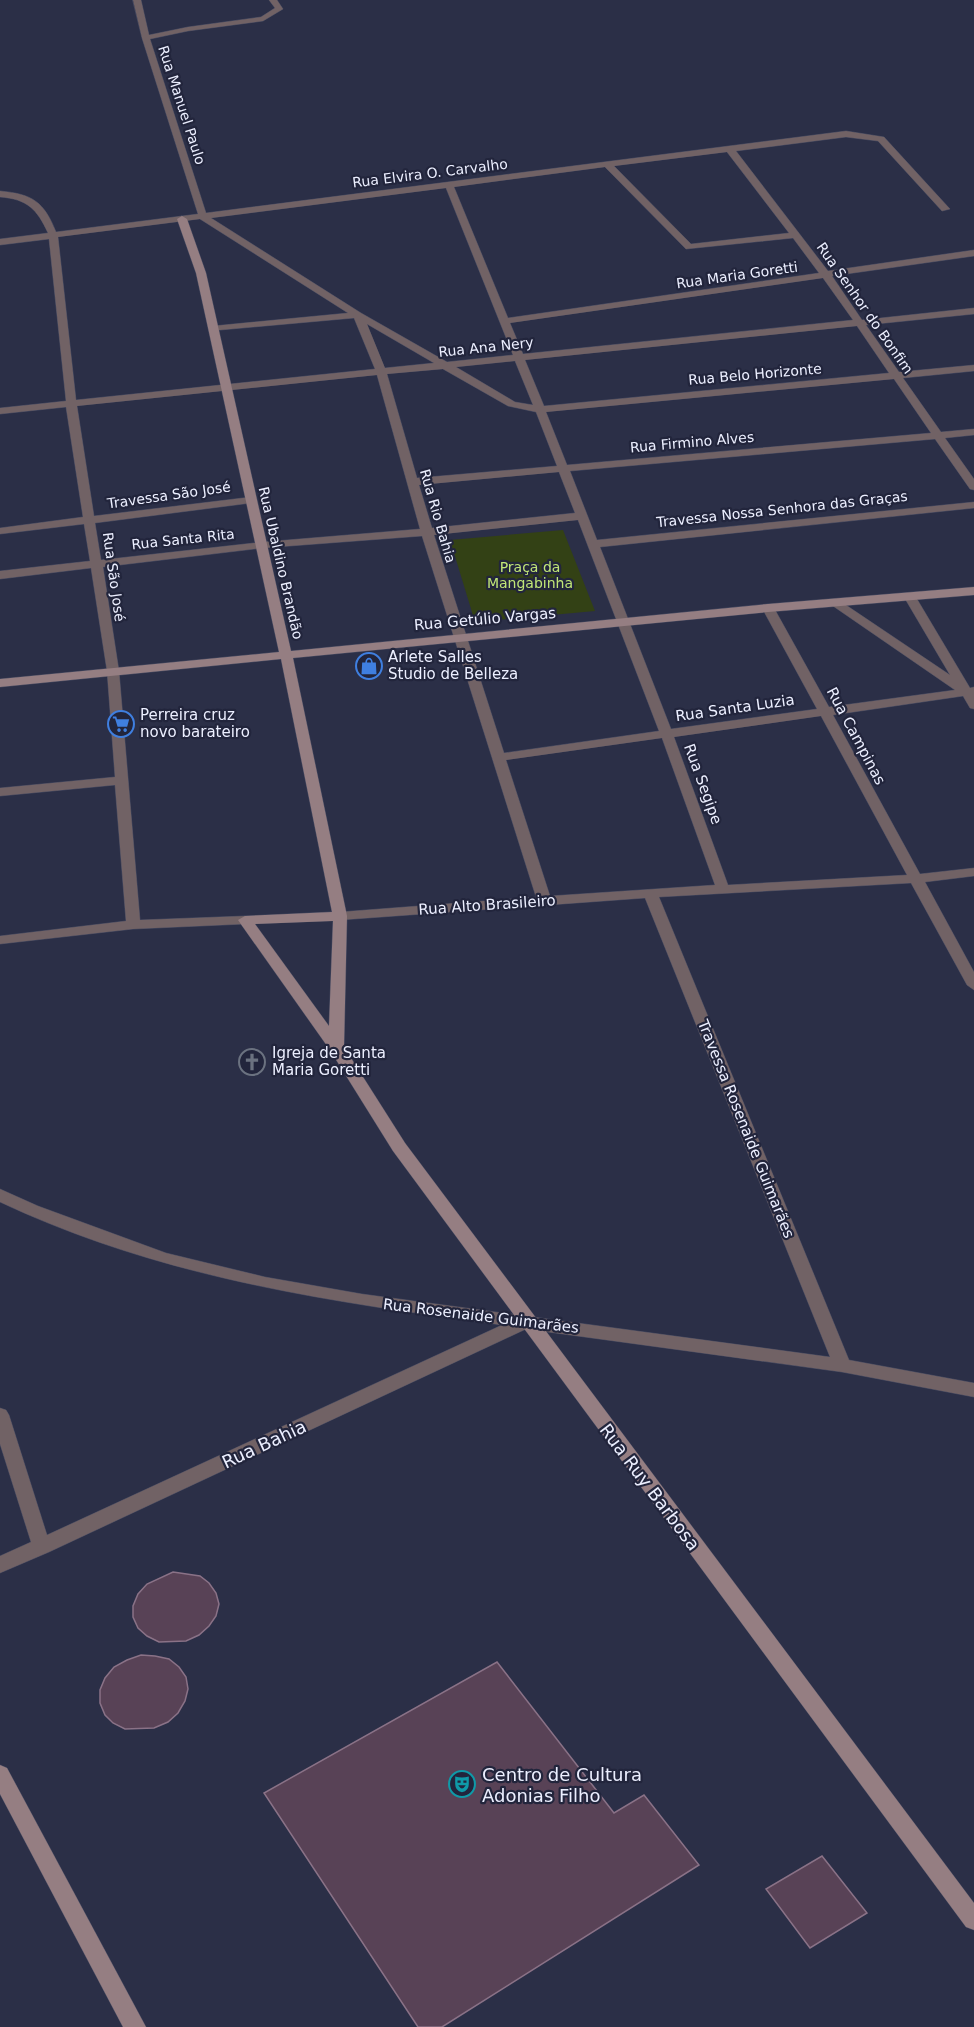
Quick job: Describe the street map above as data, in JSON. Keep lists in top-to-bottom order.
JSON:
{
  "streets": {
    "street": [
      "Rua Manuel Paulo",
      "Rua Elvira O. Carvalho",
      "Rua Maria Goretti",
      "Rua Senhor do Bonfim",
      "Rua Ana Nery",
      "Rua Belo Horizonte",
      "Rua Firmino Alves",
      "Travessa São José",
      "Travessa Nossa Senhora das Graças",
      "Rua Rio Bahia",
      "Rua Santa Rita",
      "Rua Ubaldino Brandão",
      "Rua São José",
      "Rua Getúlio Vargas",
      "Rua Santa Luzia",
      "Rua Campinas",
      "Rua Segipe",
      "Rua Alto Brasileiro",
      "Travessa Rosenaide Guimarães",
      "Rua Rosenaide Guimarães",
      "Rua Bahia",
      "Rua Ruy Barbosa"
    ]
  },
  "crossings": [
    ["Rua Manuel Paulo", "Rua Elvira O. Carvalho"],
    ["Rua Elvira O. Carvalho", "Rua Senhor do Bonfim"],
    ["Rua Elvira O. Carvalho", "Rua Ubaldino Brandão"],
    ["Rua Elvira O. Carvalho", "Rua São José"],
    ["Rua Elvira O. Carvalho", "Rua Segipe"],
    ["Rua Maria Goretti", "Rua Senhor do Bonfim"],
    ["Rua Maria Goretti", "Rua Segipe"],
    ["Rua Senhor do Bonfim", "Rua Ana Nery"],
    ["Rua Senhor do Bonfim", "Rua Belo Horizonte"],
    ["Rua Senhor do Bonfim", "Rua Firmino Alves"],
    ["Rua Ana Nery", "Rua Belo Horizonte"],
    ["Rua Ana Nery", "Rua Rio Bahia"],
    ["Rua Ana Nery", "Rua Ubaldino Brandão"],
    ["Rua Ana Nery", "Rua São José"],
    ["Rua Ana Nery", "Rua Segipe"],
    ["Rua Belo Horizonte", "Rua Rio Bahia"],
    ["Rua Belo Horizonte", "Rua Segipe"],
    ["Rua Firmino Alves", "Rua Rio Bahia"],
    ["Rua Firmino Alves", "Rua Segipe"],
    ["Travessa São José", "Rua Ubaldino Brandão"],
    ["Travessa São José", "Rua São José"],
    ["Travessa Nossa Senhora das Graças", "Rua Segipe"],
    ["Rua Rio Bahia", "Rua Santa Rita"],
    ["Rua Rio Bahia", "Rua Getúlio Vargas"],
    ["Rua Rio Bahia", "Rua Santa Luzia"],
    ["Rua Rio Bahia", "Rua Alto Brasileiro"],
    ["Rua Santa Rita", "Rua Ubaldino Brandão"],
    ["Rua Santa Rita", "Rua São José"],
    ["Rua Santa Rita", "Rua Segipe"],
    ["Rua Ubaldino Brandão", "Rua Getúlio Vargas"],
    ["Rua Ubaldino Brandão", "Rua Alto Brasileiro"],
    ["Rua São José", "Rua Getúlio Vargas"],
    ["Rua São José", "Rua Alto Brasileiro"],
    ["Rua Getúlio Vargas", "Rua Campinas"],
    ["Rua Getúlio Vargas", "Rua Segipe"],
    ["Rua Santa Luzia", "Rua Campinas"],
    ["Rua Santa Luzia", "Rua Segipe"],
    ["Rua Campinas", "Rua Alto Brasileiro"],
    ["Rua Segipe", "Rua Alto Brasileiro"],
    ["Rua Alto Brasileiro", "Travessa Rosenaide Guimarães"],
    ["Rua Alto Brasileiro", "Rua Ruy Barbosa"],
    ["Travessa Rosenaide Guimarães", "Rua Rosenaide Guimarães"],
    ["Rua Rosenaide Guimarães", "Rua Bahia"],
    ["Rua Rosenaide Guimarães", "Rua Ruy Barbosa"],
    ["Rua Bahia", "Rua Ruy Barbosa"]
  ],
  "parks": ["Praça da Mangabinha"],
  "places": {
    "shop": ["Arlete Salles Studio de Belleza"],
    "supermarket": ["Perreira cruz novo barateiro"],
    "church": ["Igreja de Santa Maria Goretti"],
    "theatre": ["Centro de Cultura Adonias Filho"]
  }
}
